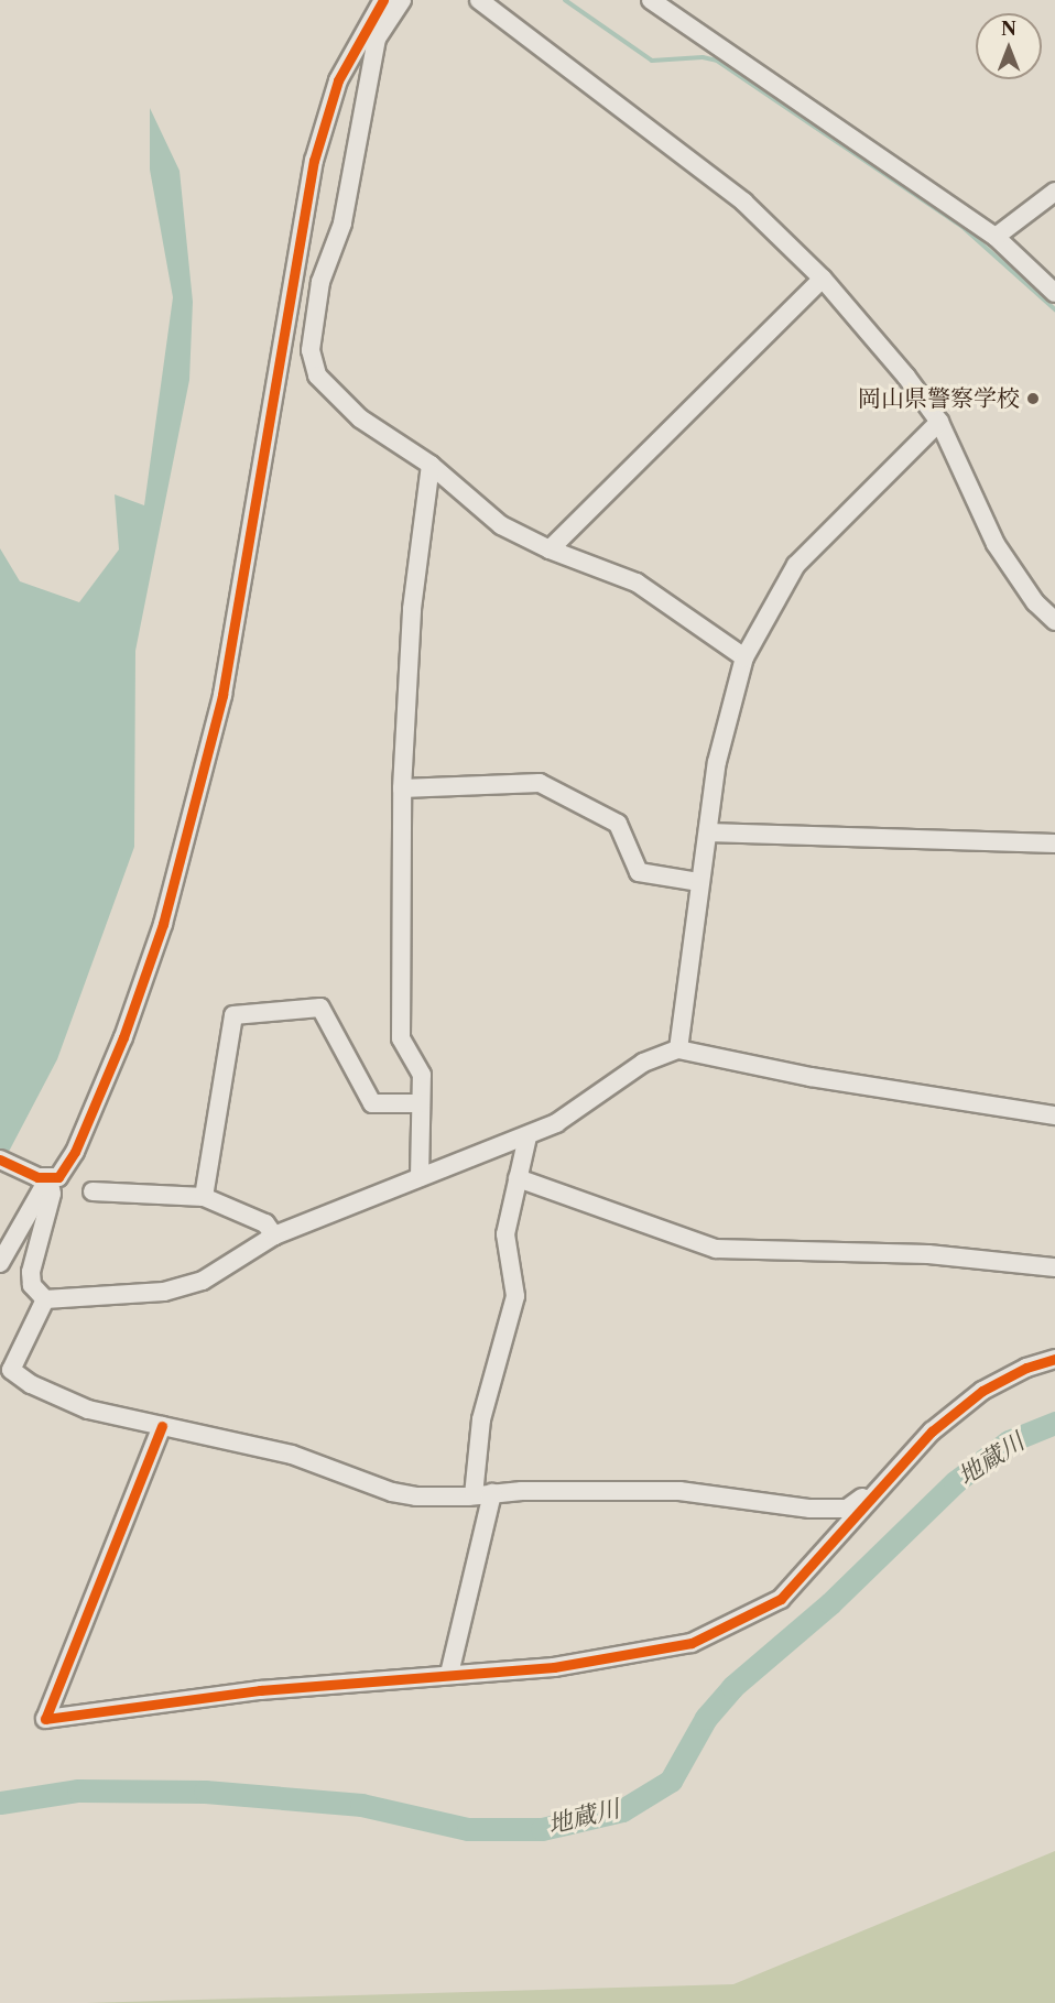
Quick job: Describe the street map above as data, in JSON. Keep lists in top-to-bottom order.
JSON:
{
  "water": ["地蔵川"],
  "places": ["岡山県警察学校"],
  "north": "top"
}
